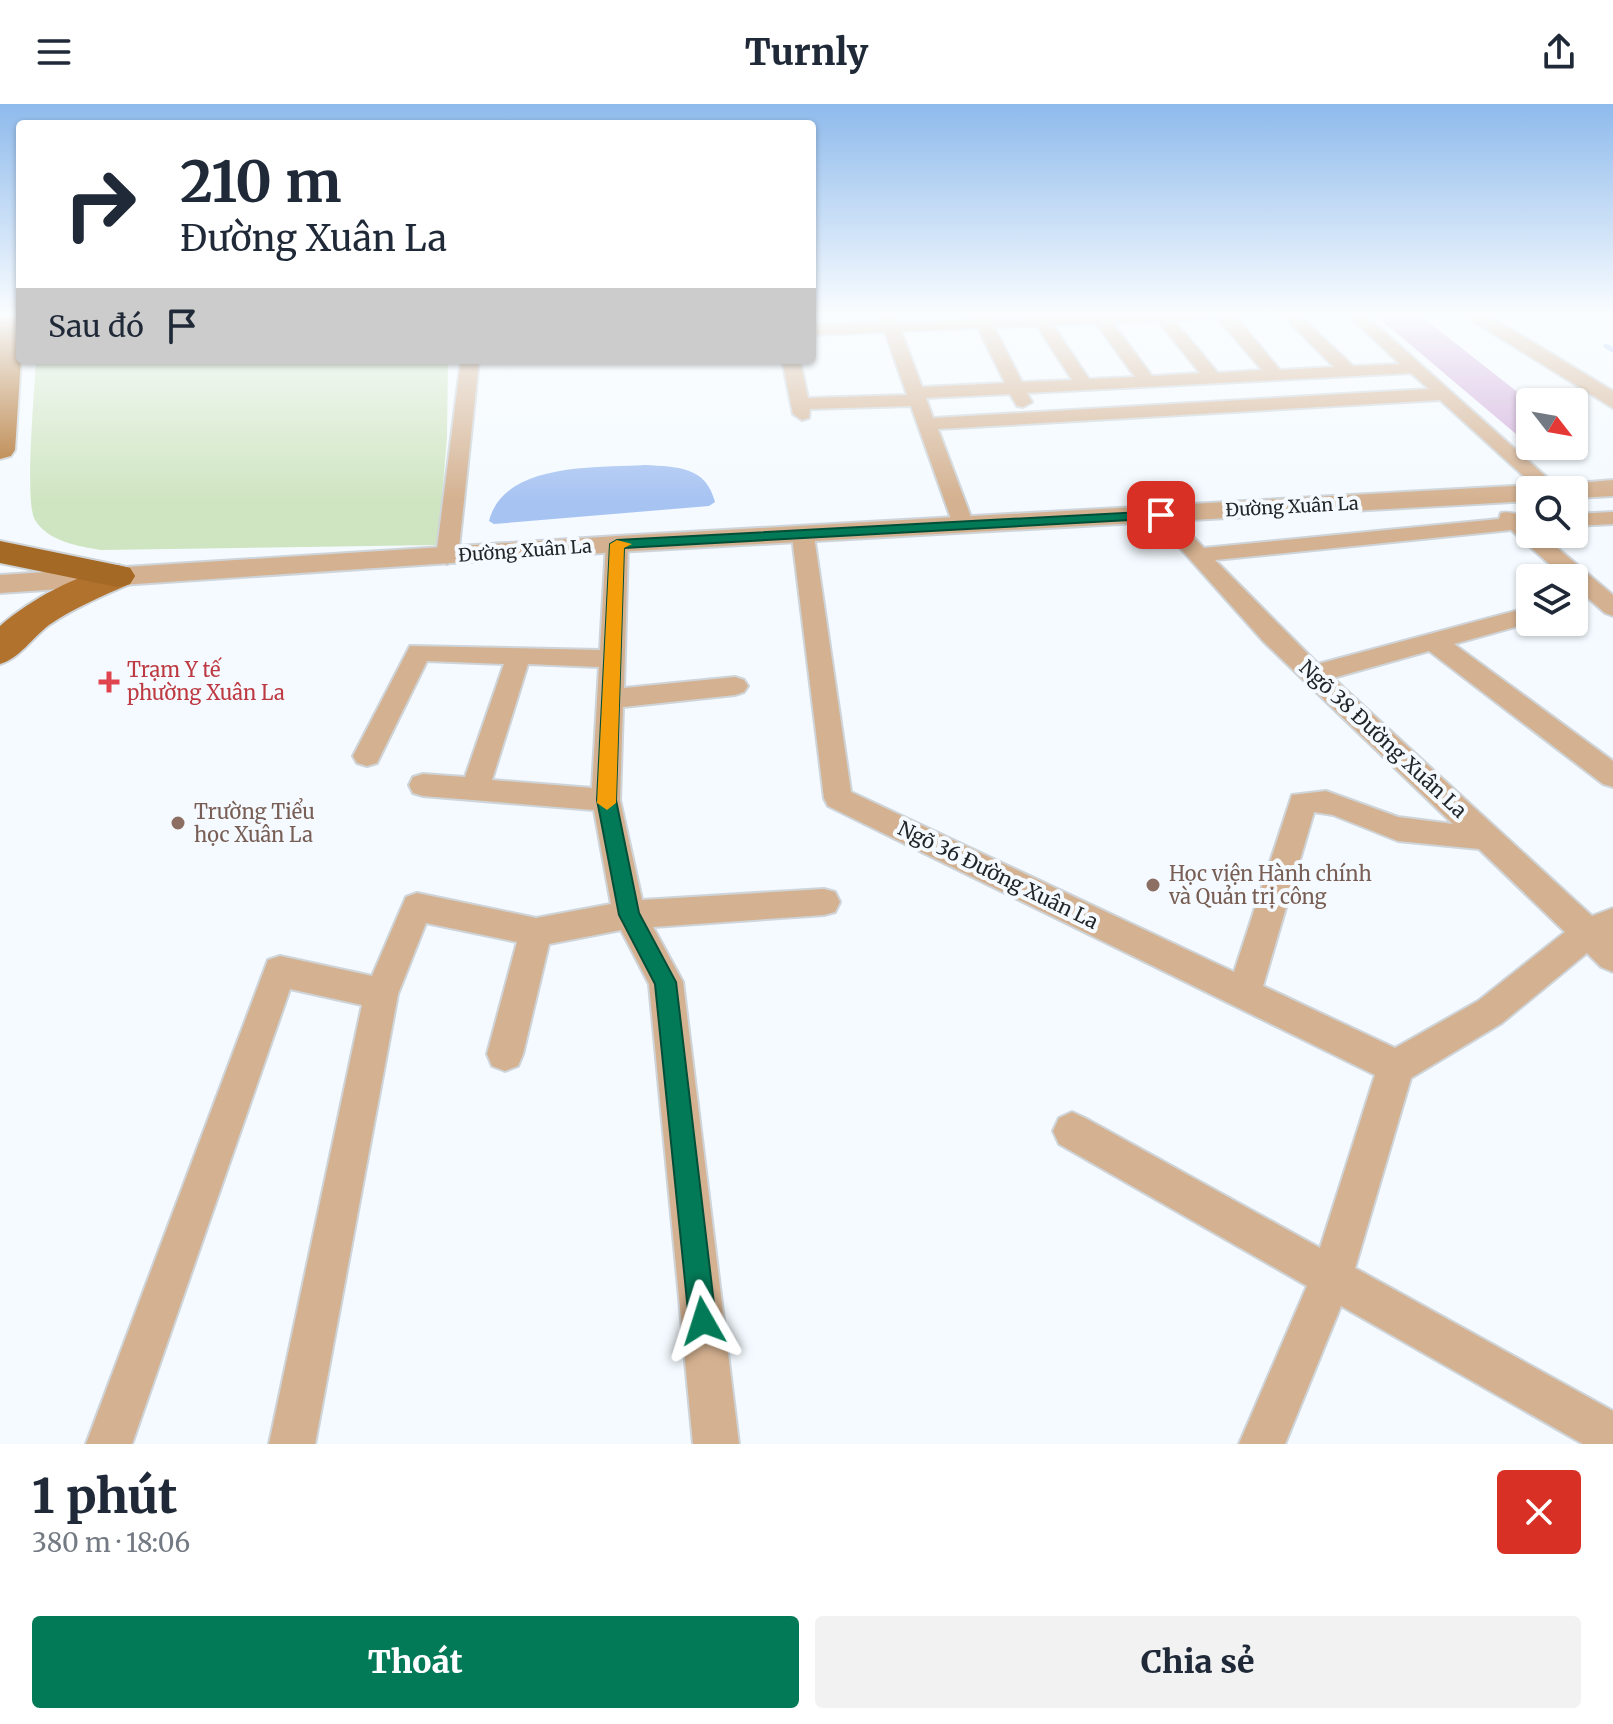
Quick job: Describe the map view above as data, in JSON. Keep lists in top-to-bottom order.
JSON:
{
  "streets": {
    "street": ["Đường Xuân La", "Ngõ 38 Đường Xuân La", "Ngõ 36 Đường Xuân La"]
  },
  "crossings": [
    ["Đường Xuân La", "Ngõ 38 Đường Xuân La"],
    ["Đường Xuân La", "Ngõ 36 Đường Xuân La"]
  ],
  "places": {
    "health": ["Trạm Y tế phường Xuân La"],
    "other": ["Trường Tiểu học Xuân La", "Học viện Hành chính và Quản trị công"]
  },
  "north": "bottom right",
  "page": {
    "header": "Turnly",
    "turn": ["210 m", "Đường Xuân La"],
    "then": "Sau đó",
    "heading": ["1 phút", "380 m · 18:06"],
    "buttons": ["Thoát", "Chia sẻ"]
  }
}
